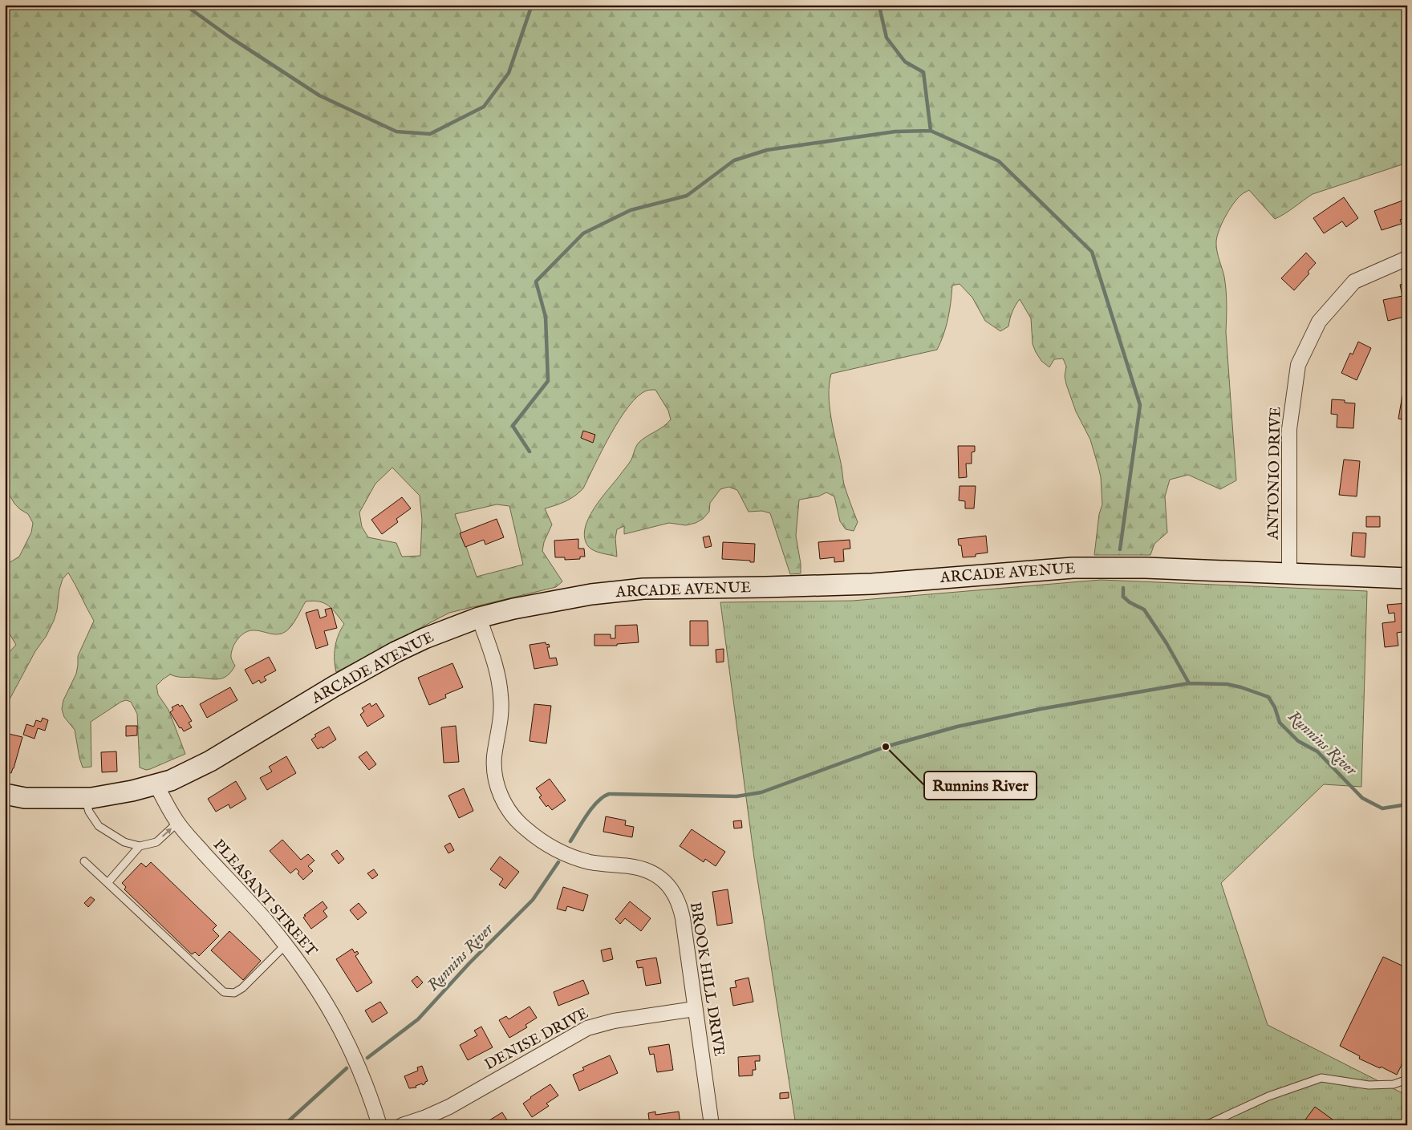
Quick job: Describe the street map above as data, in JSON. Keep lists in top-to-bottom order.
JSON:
{
  "streets": {
    "main road": ["ARCADE AVENUE"],
    "street": [
      "ANTONIO DRIVE",
      "PLEASANT STREET",
      "BROOK HILL DRIVE",
      "DENISE DRIVE"
    ]
  },
  "crossings": [
    ["ANTONIO DRIVE", "ARCADE AVENUE"],
    ["ARCADE AVENUE", "PLEASANT STREET"],
    ["ARCADE AVENUE", "BROOK HILL DRIVE"],
    ["BROOK HILL DRIVE", "DENISE DRIVE"]
  ],
  "water": ["Runnins River"],
  "places": ["Runnins River"]
}
